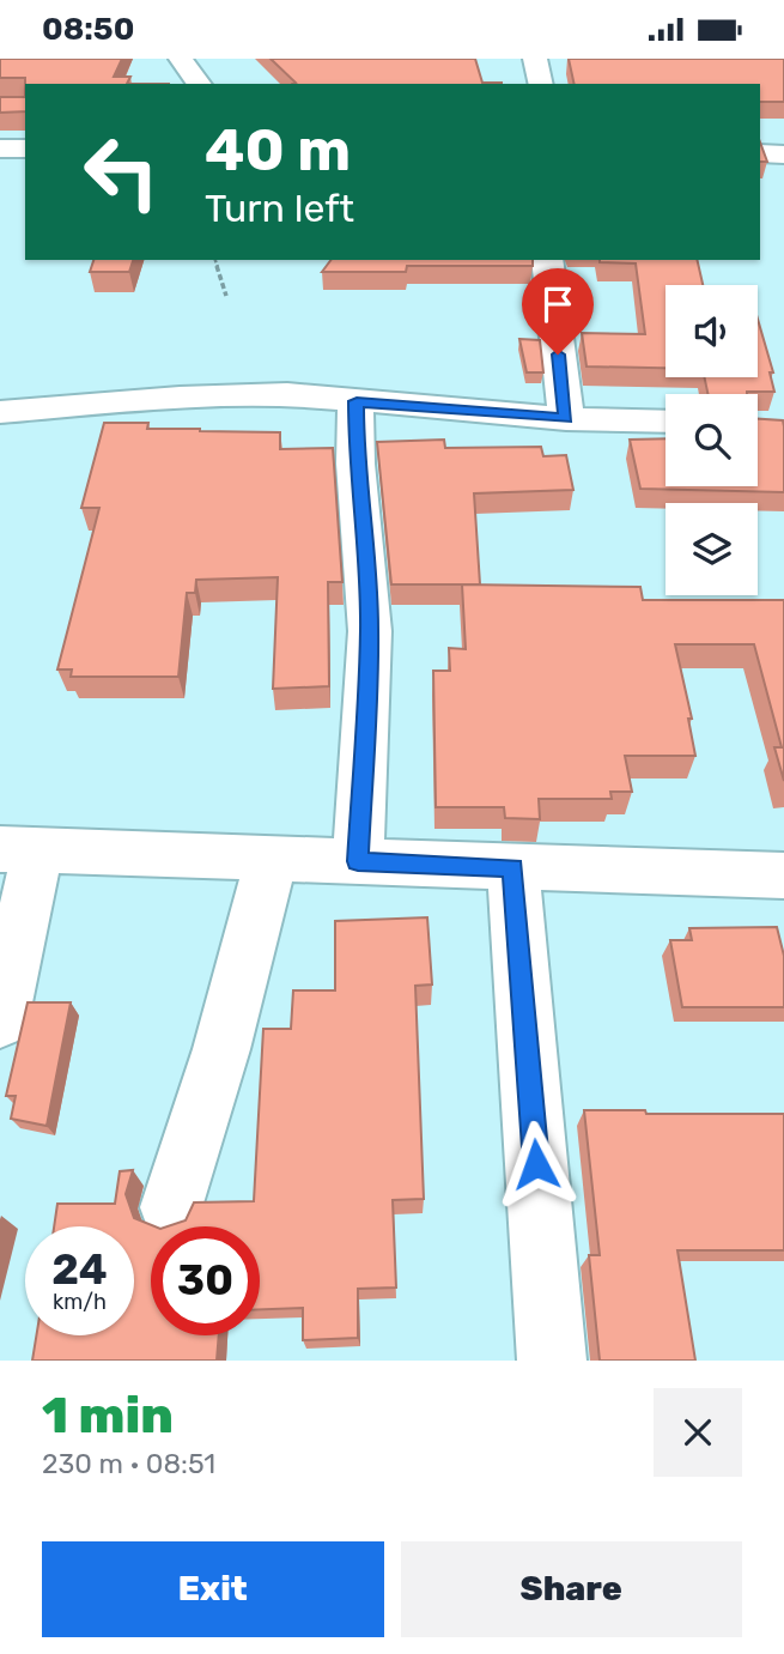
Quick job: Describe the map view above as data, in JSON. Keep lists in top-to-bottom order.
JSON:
{
  "page": {
    "status": "08:50",
    "turn": ["40 m", "Turn left"],
    "speed": "24 km/h",
    "limit": "30",
    "heading": ["1 min", "230 m · 08:51"],
    "buttons": ["Exit", "Share"]
  }
}
